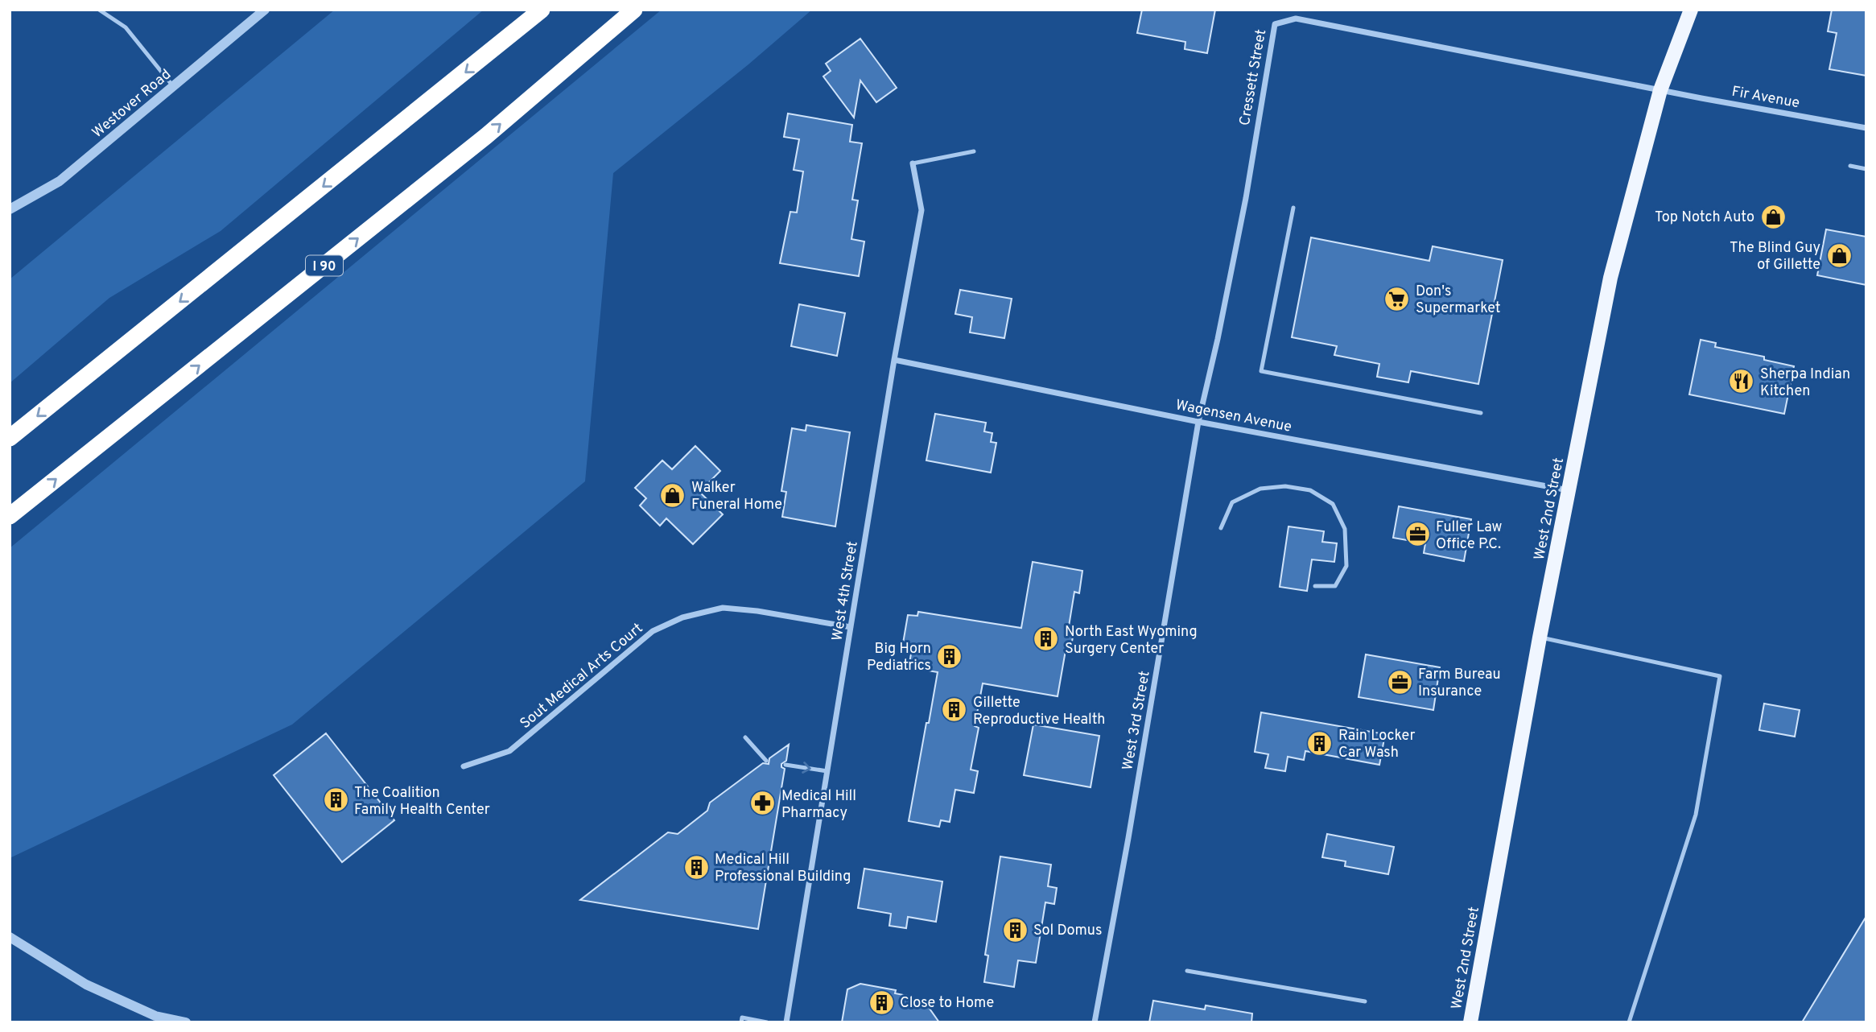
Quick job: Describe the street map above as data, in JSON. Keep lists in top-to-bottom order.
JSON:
{
  "streets": {
    "highway": ["I 90"],
    "main road": ["West 2nd Street"],
    "street": [
      "Cressett Street",
      "Fir Avenue",
      "Westover Road",
      "Wagensen Avenue",
      "West 4th Street",
      "Sout Medical Arts Court",
      "West 3rd Street"
    ]
  },
  "crossings": [
    ["Cressett Street", "Fir Avenue"],
    ["Cressett Street", "Wagensen Avenue"],
    ["Cressett Street", "West 2nd Street"],
    ["Cressett Street", "West 3rd Street"],
    ["Fir Avenue", "West 2nd Street"],
    ["Wagensen Avenue", "West 2nd Street"],
    ["Wagensen Avenue", "West 4th Street"],
    ["Wagensen Avenue", "West 3rd Street"],
    ["West 4th Street", "Sout Medical Arts Court"]
  ],
  "places": {
    "shop": ["Top Notch Auto", "The Blind Guy of Gillette", "Walker Funeral Home"],
    "supermarket": ["Don's Supermarket"],
    "restaurant": ["Sherpa Indian Kitchen"],
    "office": ["Fuller Law Office P.C.", "Farm Bureau Insurance"],
    "building": [
      "North East Wyoming Surgery Center",
      "Big Horn Pediatrics",
      "Gillette Reproductive Health",
      "Rain Locker Car Wash",
      "The Coalition Family Health Center",
      "Medical Hill Professional Building",
      "Sol Domus",
      "Close to Home"
    ],
    "pharmacy": ["Medical Hill Pharmacy"]
  }
}
